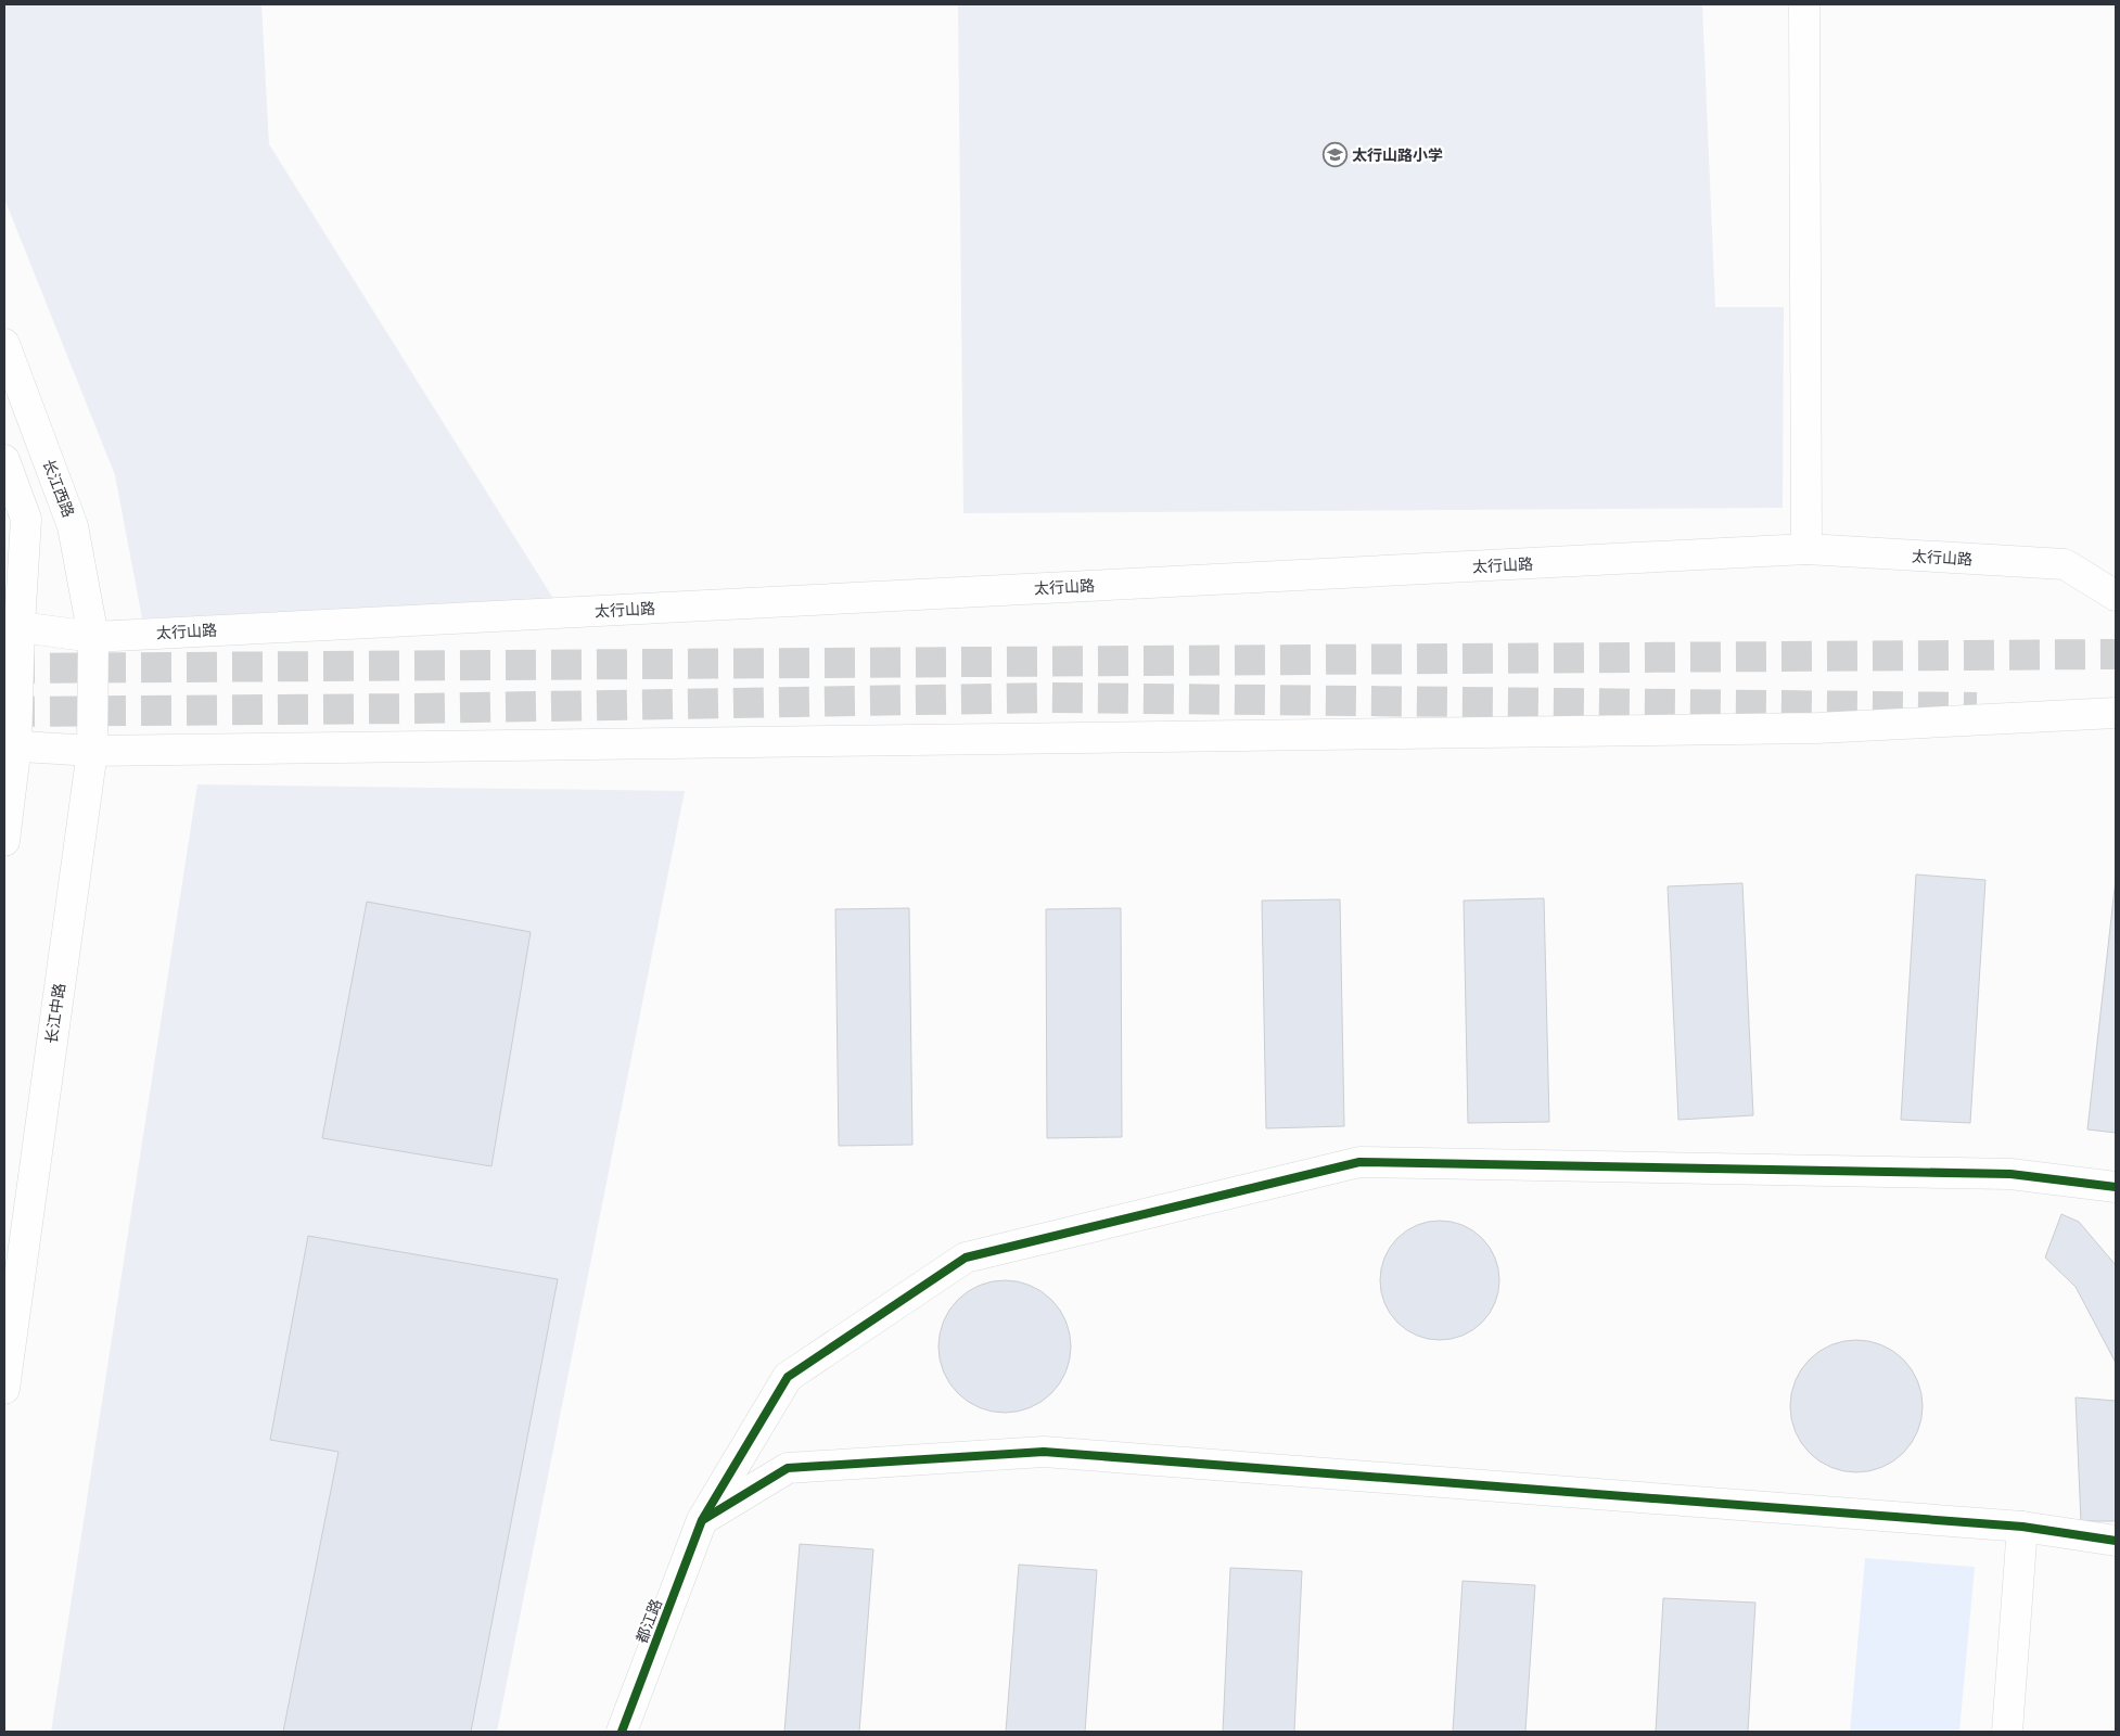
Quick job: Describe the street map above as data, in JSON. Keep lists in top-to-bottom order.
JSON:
{
  "streets": {
    "main road": [
      "长江西路",
      "太行山路",
      "长江中路",
      "都江路"
    ]
  },
  "crossings": [
    ["长江西路", "太行山路"],
    ["长江西路", "长江中路"],
    ["太行山路", "长江中路"]
  ],
  "places": {
    "school or university": ["太行山路小学"]
  }
}
